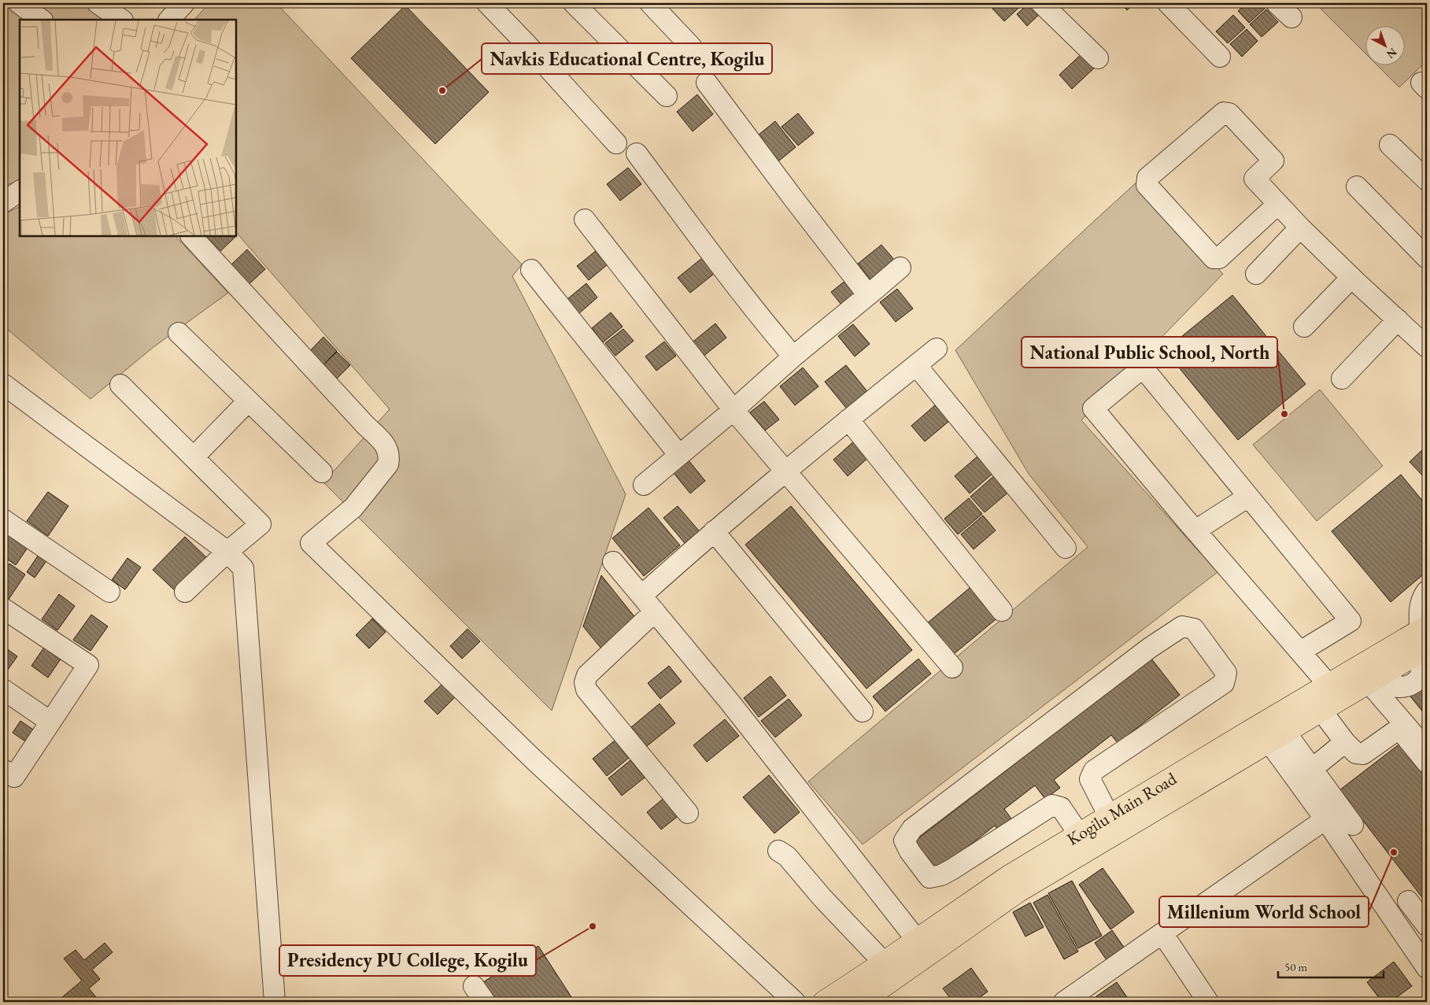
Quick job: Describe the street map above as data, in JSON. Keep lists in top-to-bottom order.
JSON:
{
  "streets": {
    "main road": ["Kogilu Main Road"]
  },
  "places": [
    "Navkis Educational Centre, Kogilu",
    "National Public School, North",
    "Millenium World School",
    "Presidency PU College, Kogilu"
  ],
  "scale_bar": "50 m",
  "north": "bottom right"
}
